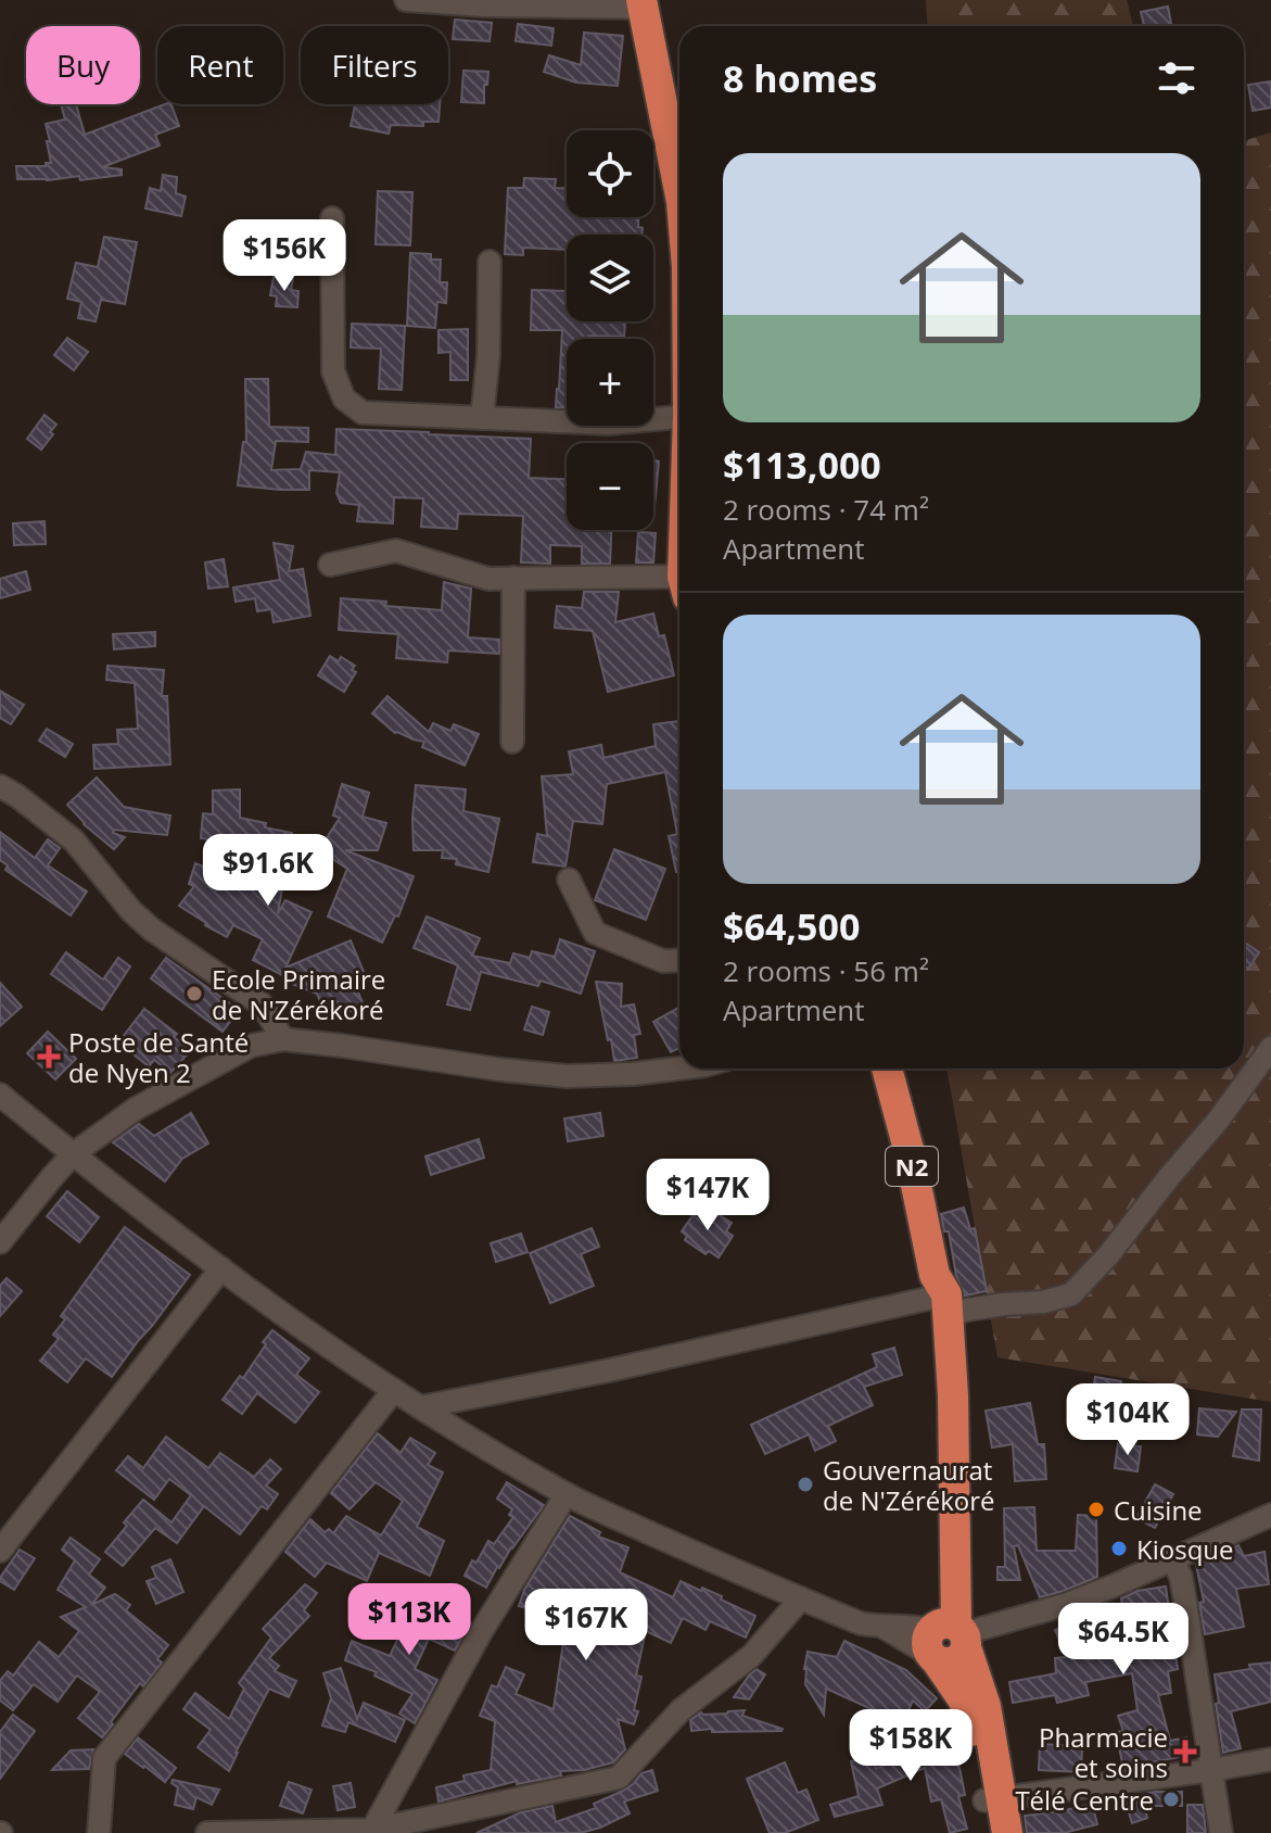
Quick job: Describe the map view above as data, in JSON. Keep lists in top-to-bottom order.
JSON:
{
  "streets": {
    "highway": ["N2"]
  },
  "places": {
    "other": [
      "Ecole Primaire de N'Zérékoré",
      "Gouvernaurat de N'Zérékoré",
      "Cuisine",
      "Kiosque",
      "Télé Centre"
    ],
    "health": ["Poste de Santé de Nyen 2", "Pharmacie et soins"]
  },
  "page": {
    "chip": ["Buy", "Rent", "Filters"],
    "heading": "8 homes",
    "map_buttons": ["+", "−"],
    "list": [
      {
        "name": "$113,000",
        "note": "2 rooms · 74 m² · Apartment"
      },
      {
        "name": "$64,500",
        "note": "2 rooms · 56 m² · Apartment"
      }
    ],
    "price": [
      "$156K",
      "$91.6K",
      "$147K",
      "$104K",
      "$113K",
      "$167K",
      "$64.5K",
      "$158K"
    ]
  }
}
